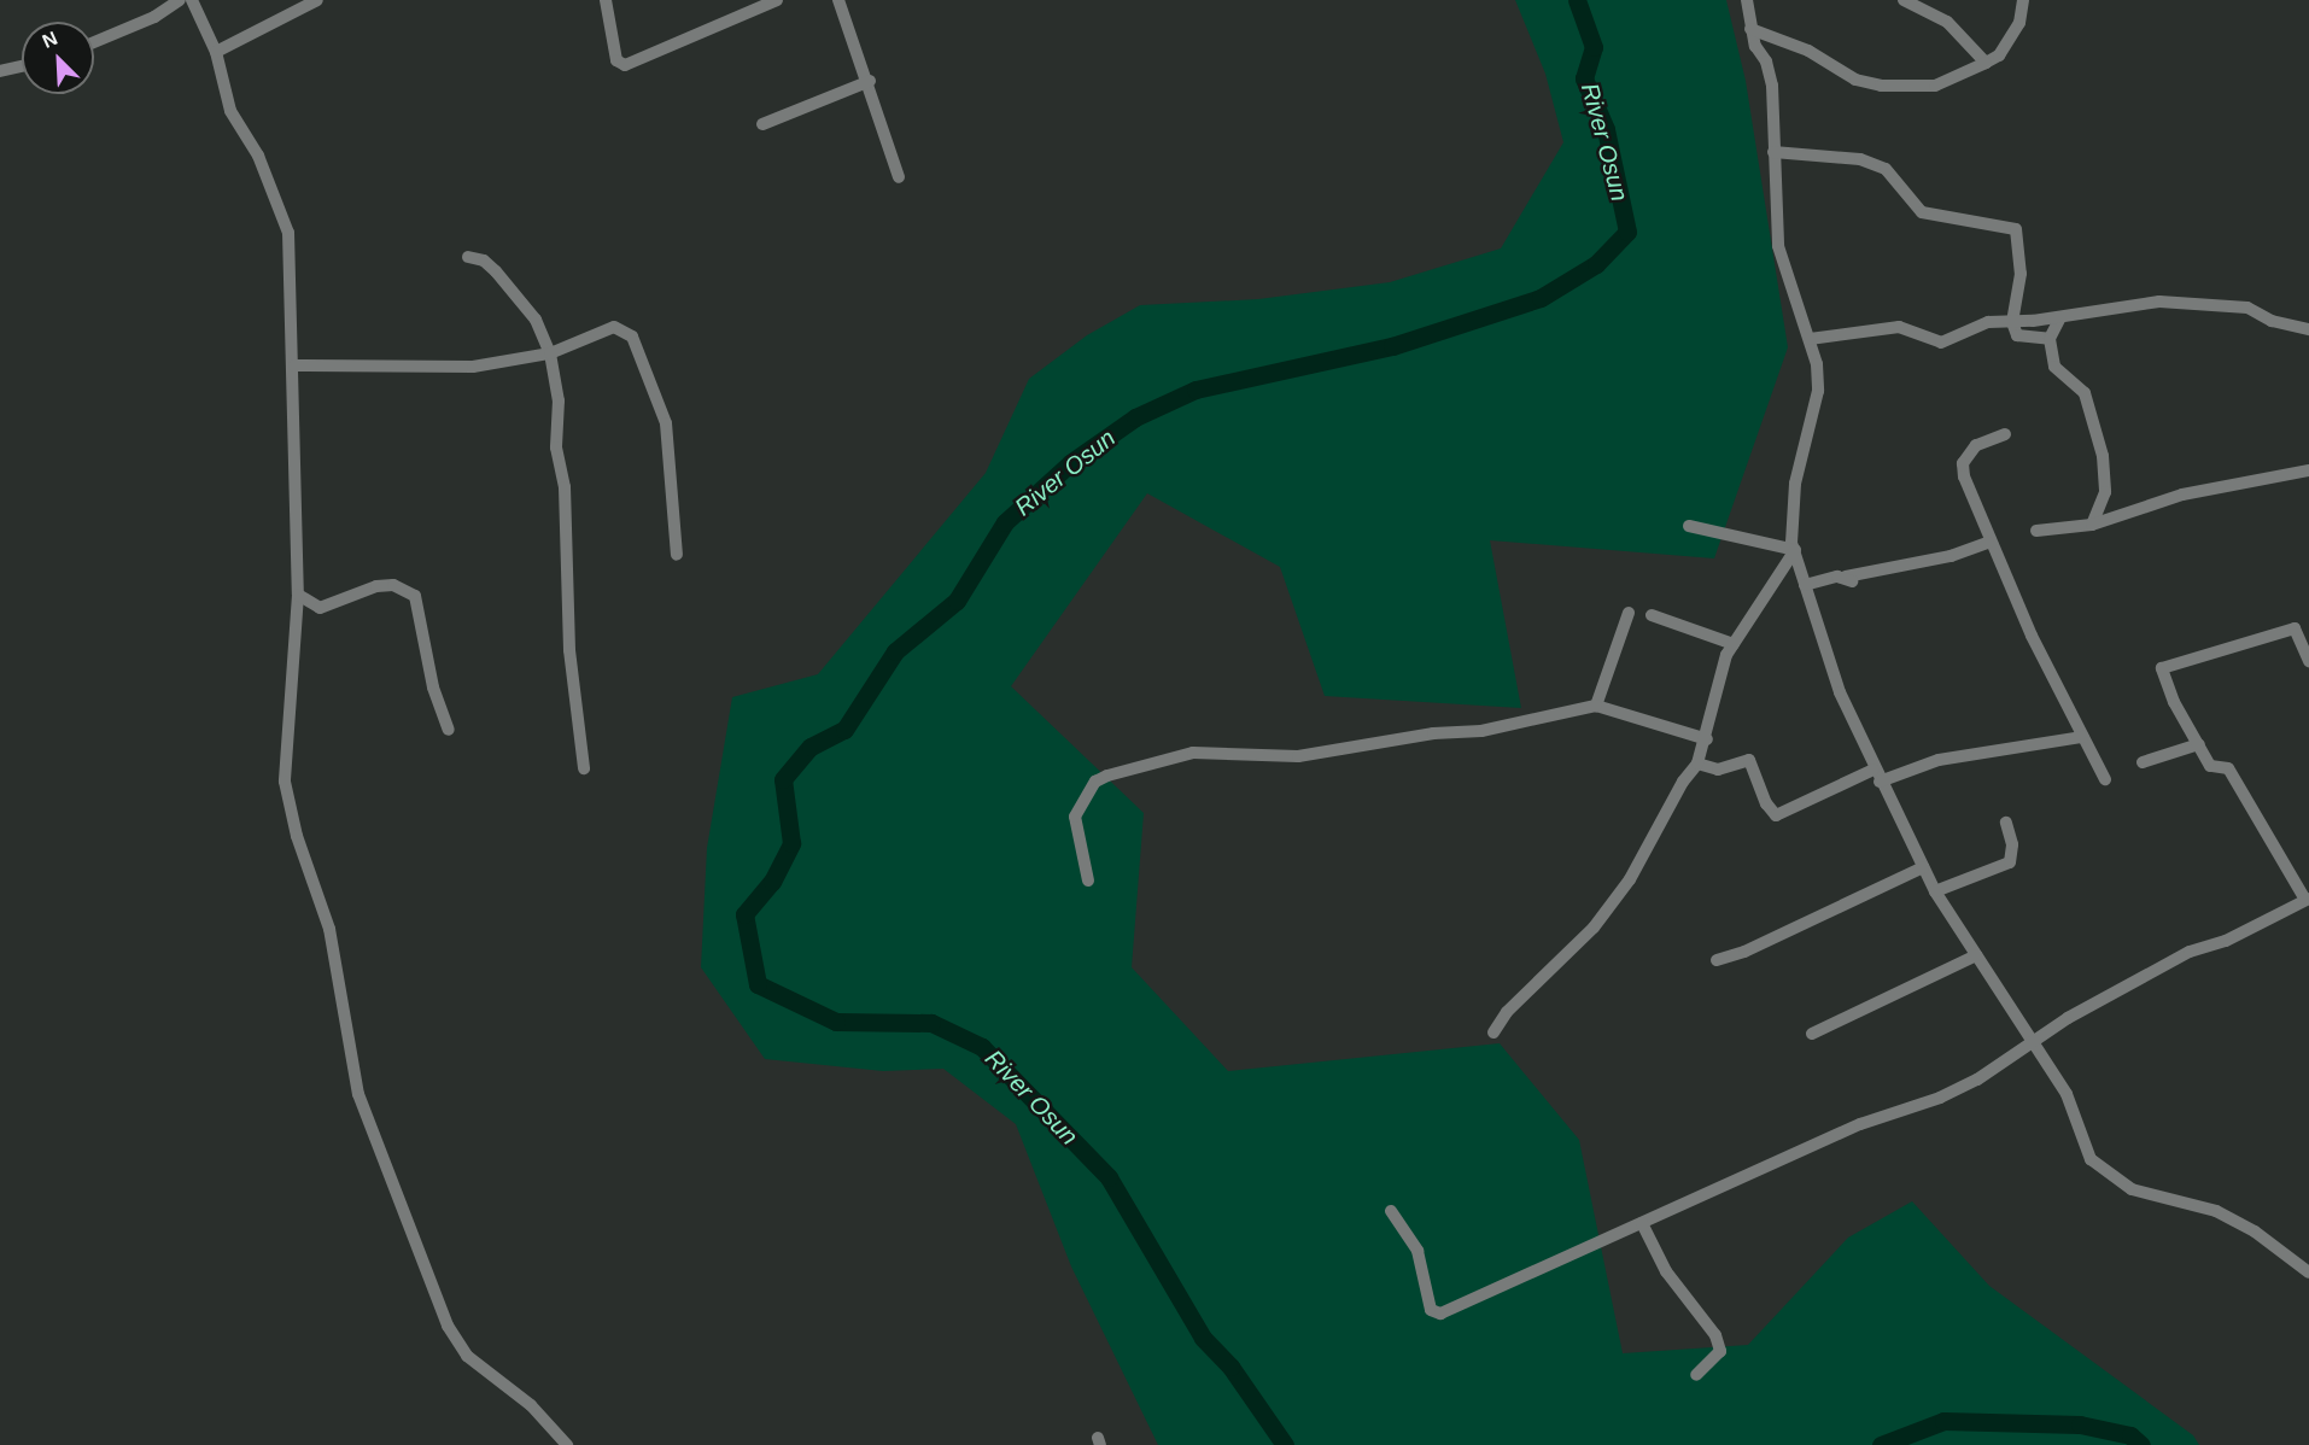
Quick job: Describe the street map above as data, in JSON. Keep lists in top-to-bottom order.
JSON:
{
  "water": ["River Osun"],
  "north": "top left"
}
